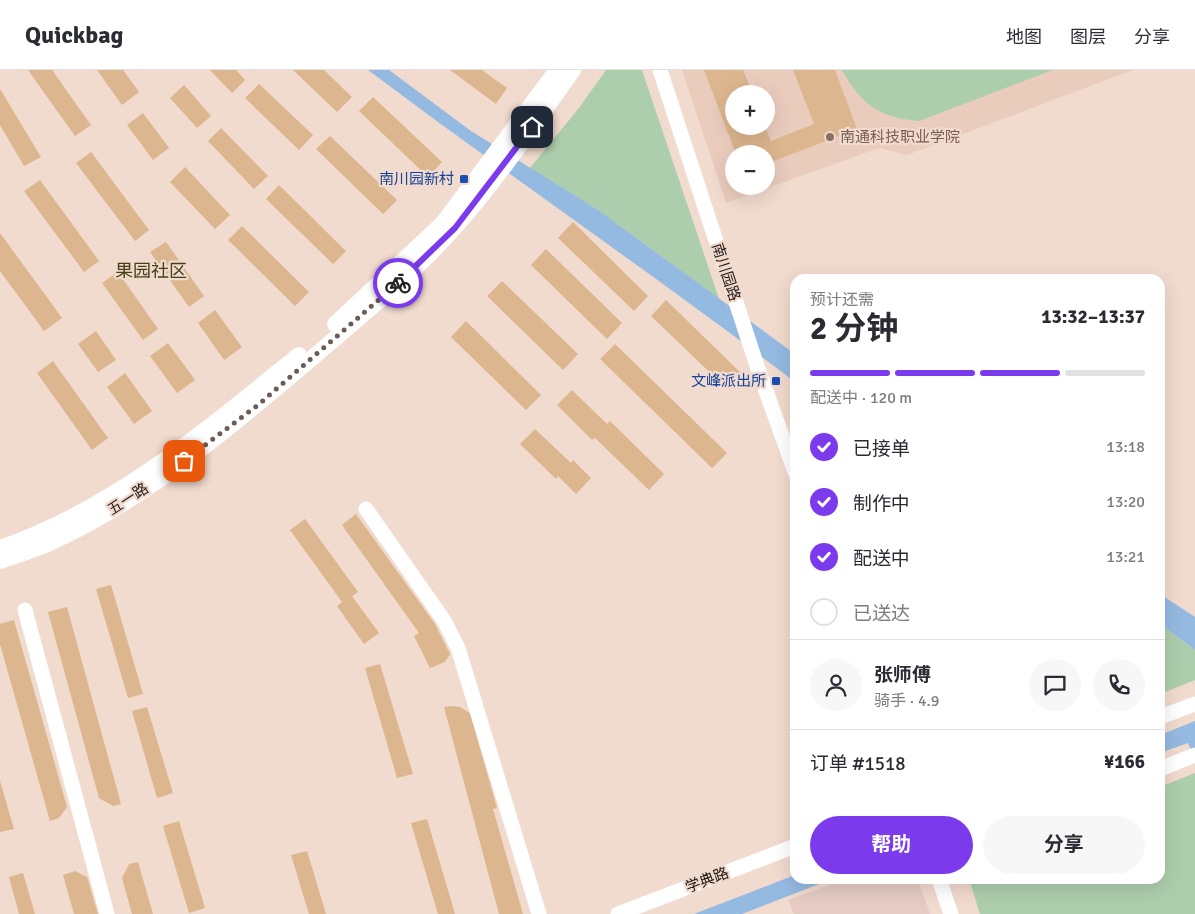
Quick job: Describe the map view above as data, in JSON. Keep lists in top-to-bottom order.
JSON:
{
  "streets": {
    "main road": ["五一路"],
    "street": ["南川园路", "学典路"]
  },
  "districts": ["果园社区"],
  "places": {
    "other": ["南通科技职业学院"],
    "transit": ["南川园新村", "文峰派出所"]
  },
  "page": {
    "header": "Quickbag",
    "nav": ["地图", "图层", "分享"],
    "map_buttons": ["+", "−"],
    "heading": ["2 分钟", "预计还需", "13:32–13:37"],
    "panel": [
      "张师傅",
      "骑手 · 4.9",
      "订单 #1518",
      "¥166"
    ],
    "bar": "配送中 · 120 m",
    "list": [
      ["已接单", "13:18"],
      ["制作中", "13:20"],
      ["配送中", "13:21"],
      "已送达"
    ],
    "buttons": ["帮助", "分享"]
  }
}
